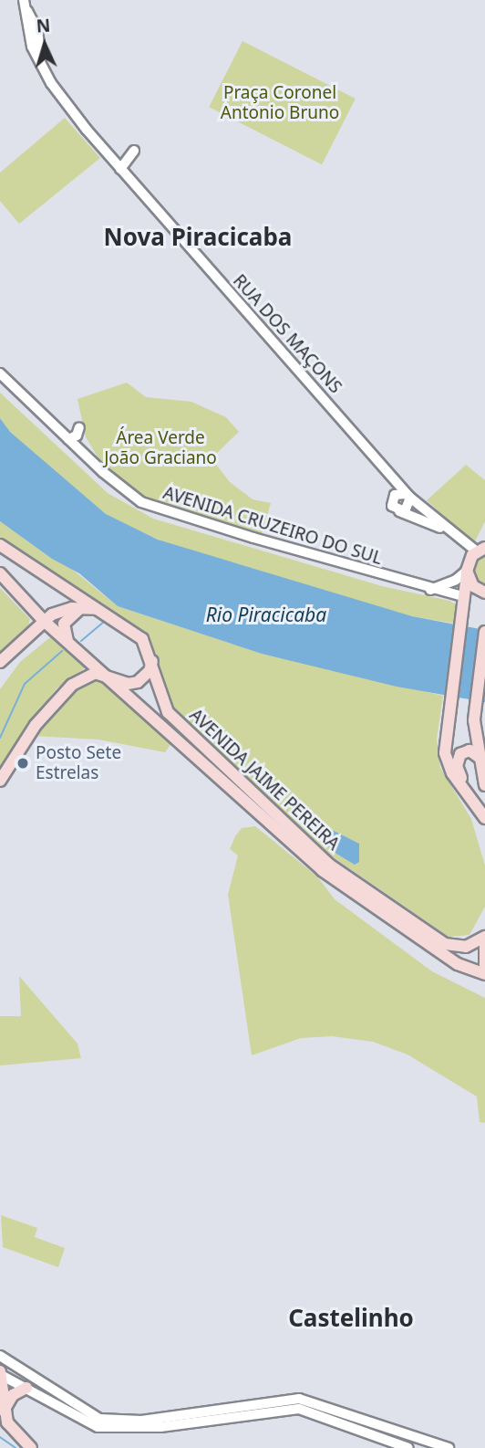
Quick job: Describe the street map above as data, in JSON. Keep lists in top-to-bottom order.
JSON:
{
  "streets": {
    "main road": ["AVENIDA JAIME PEREIRA"],
    "street": ["RUA DOS MAÇONS", "AVENIDA CRUZEIRO DO SUL"]
  },
  "districts": ["Nova Piracicaba", "Castelinho"],
  "water": ["Rio Piracicaba"],
  "parks": ["Praça Coronel Antonio Bruno", "Área Verde João Graciano"],
  "places": ["Posto Sete Estrelas"],
  "north": "top"
}
